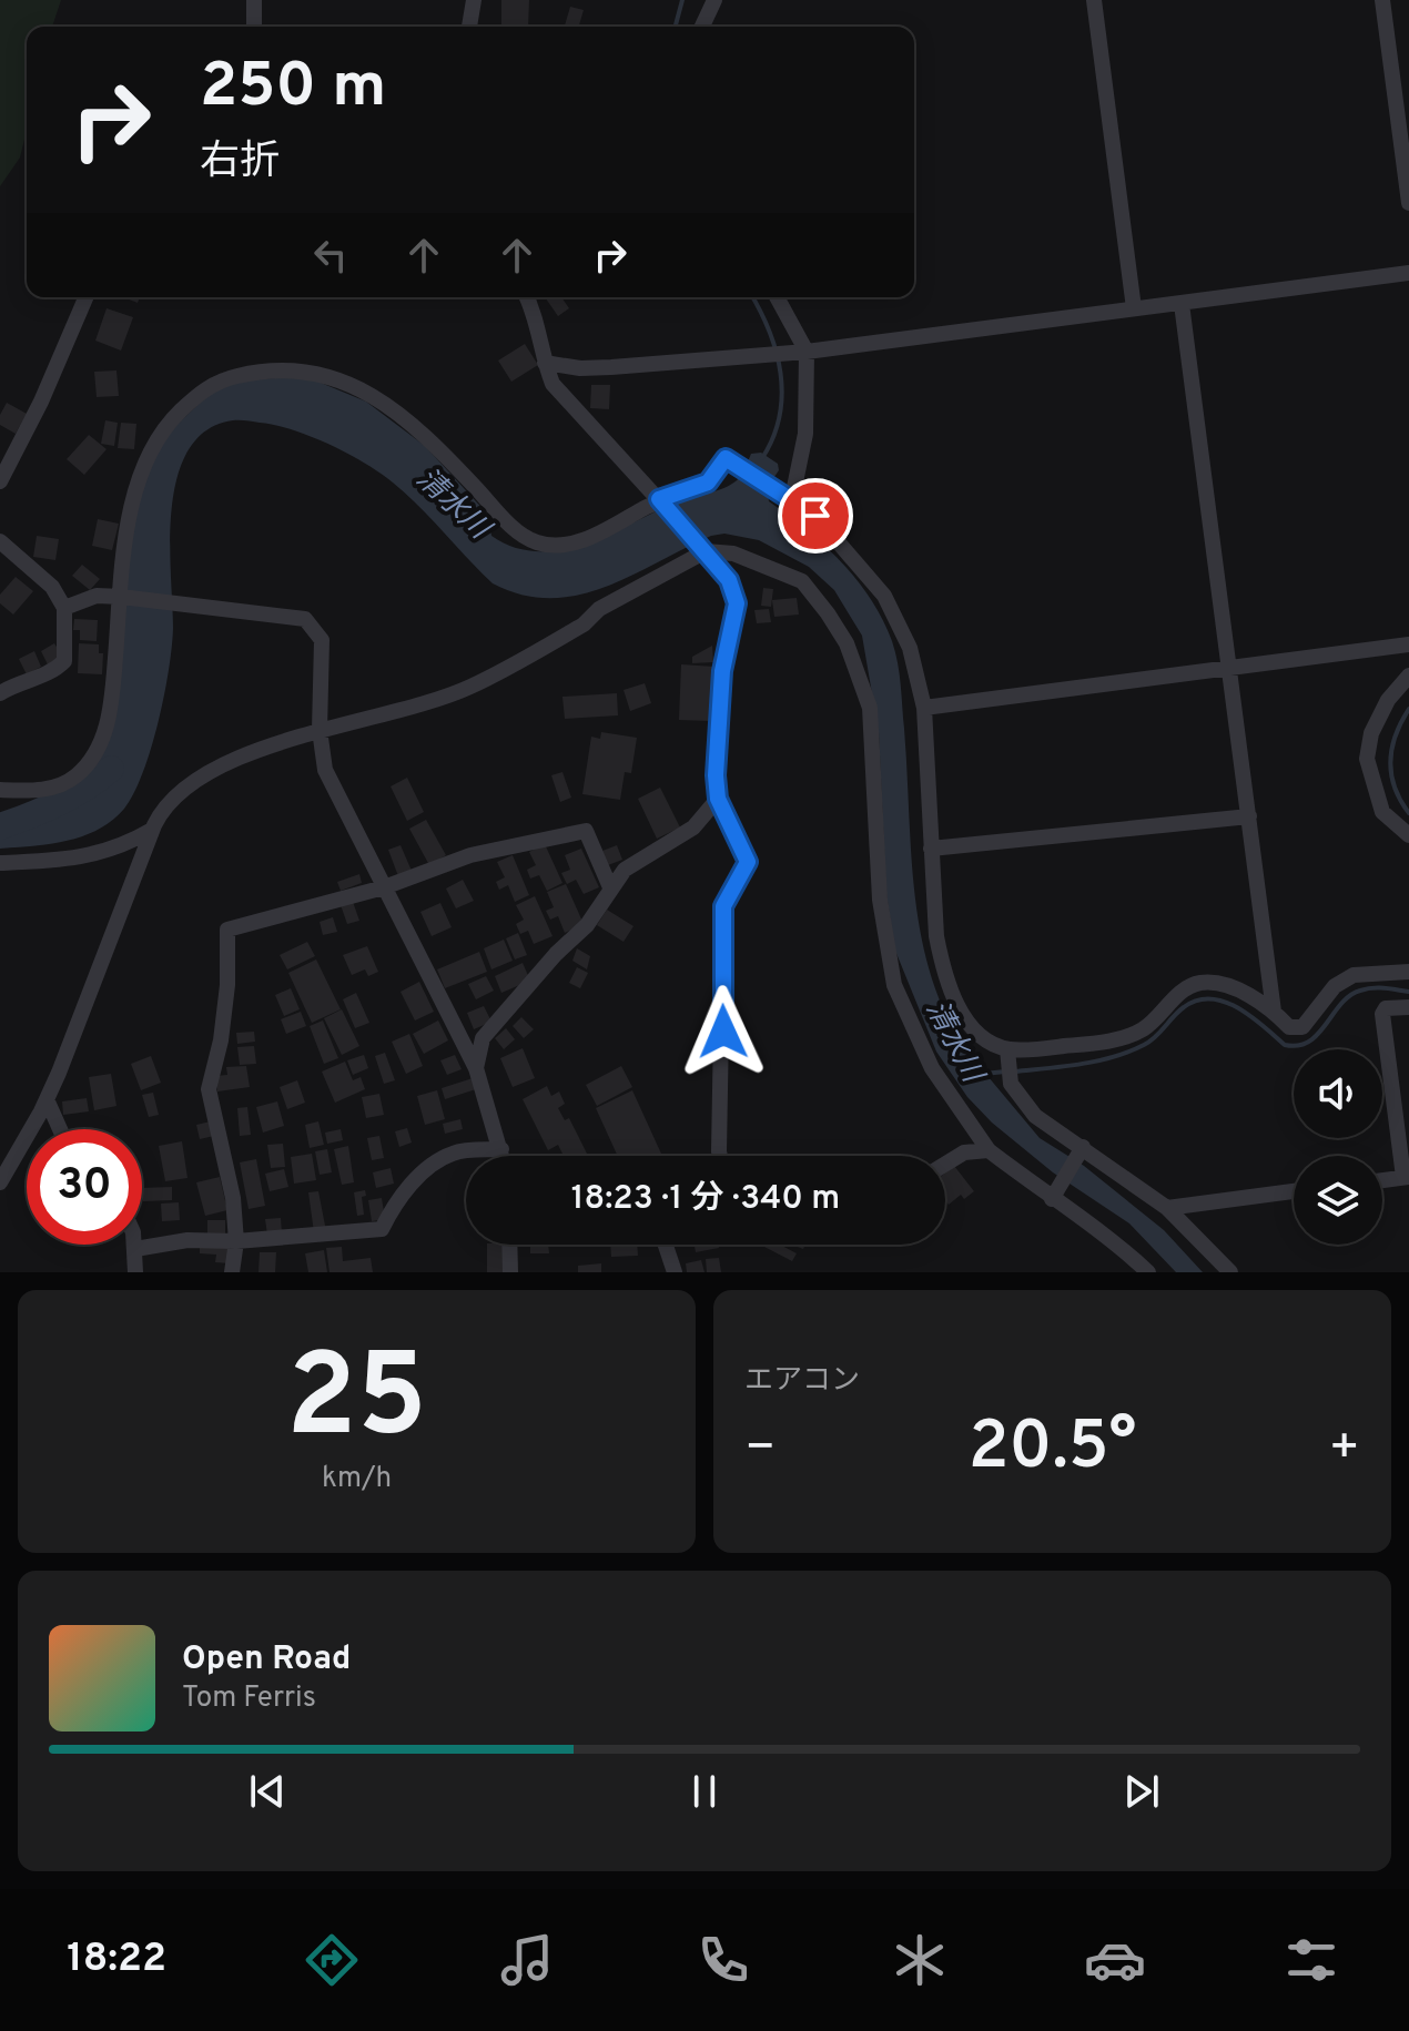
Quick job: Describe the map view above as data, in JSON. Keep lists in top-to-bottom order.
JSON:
{
  "water": ["清水川"],
  "page": {
    "turn": ["250 m", "右折"],
    "limit": "30",
    "trip": "18:23 · 1 分 · 340 m",
    "tile": [
      ["25", "km/h"],
      "エアコン"
    ],
    "heat": ["−", "20.5°", "+"],
    "song": ["Open Road", "Tom Ferris"],
    "tabs": "18:22"
  }
}
